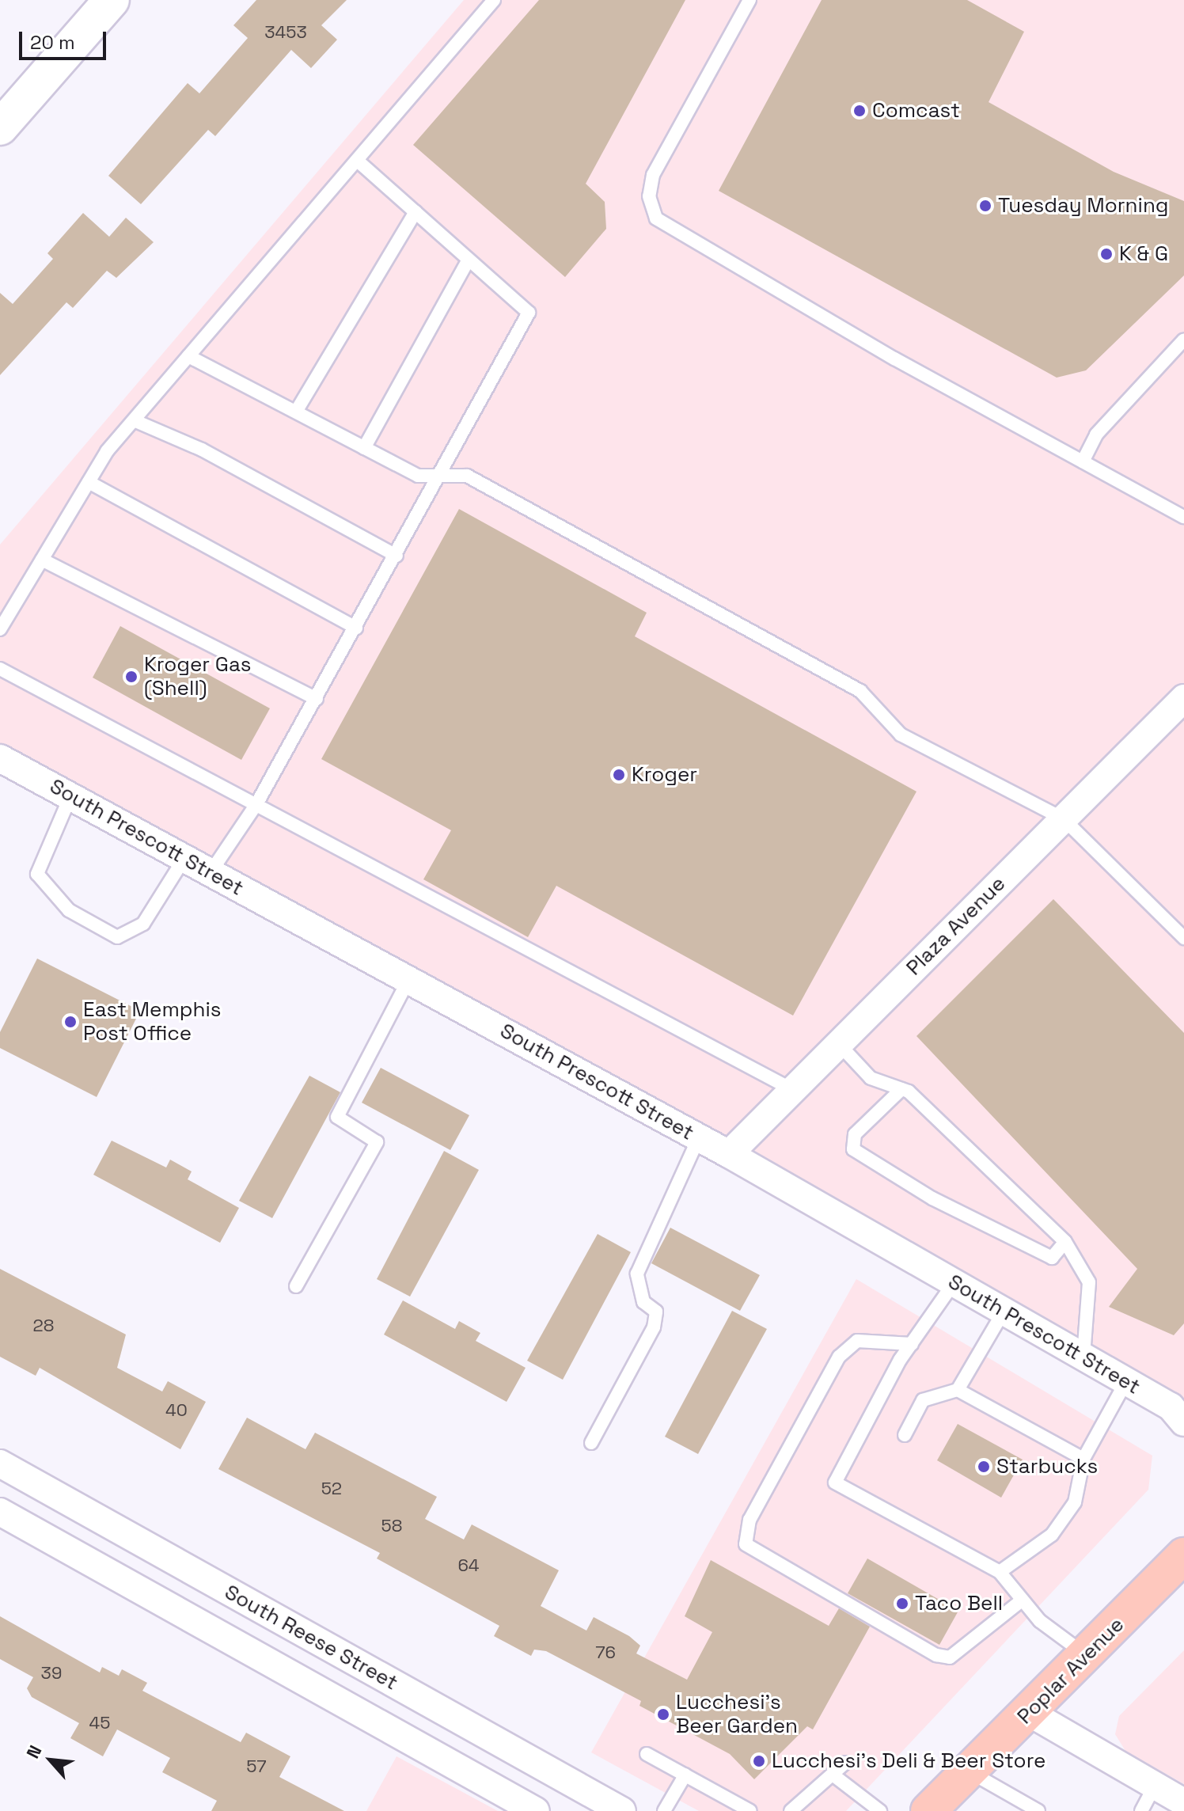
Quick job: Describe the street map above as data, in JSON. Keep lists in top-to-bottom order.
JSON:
{
  "streets": {
    "main road": ["Poplar Avenue"],
    "street": ["South Prescott Street", "Plaza Avenue", "South Reese Street"]
  },
  "crossings": [
    ["South Prescott Street", "Plaza Avenue"]
  ],
  "places": [
    "Comcast",
    "Tuesday Morning",
    "K & G",
    "Kroger Gas (Shell)",
    "Kroger",
    "East Memphis Post Office",
    "Starbucks",
    "Taco Bell",
    "Lucchesi's Beer Garden",
    "Lucchesi's Deli & Beer Store"
  ],
  "house_numbers": [
    "3453",
    "28",
    "40",
    "52",
    "58",
    "64",
    "76",
    "39",
    "45",
    "57"
  ],
  "scale_bar": "20 m",
  "north": "top left"
}
